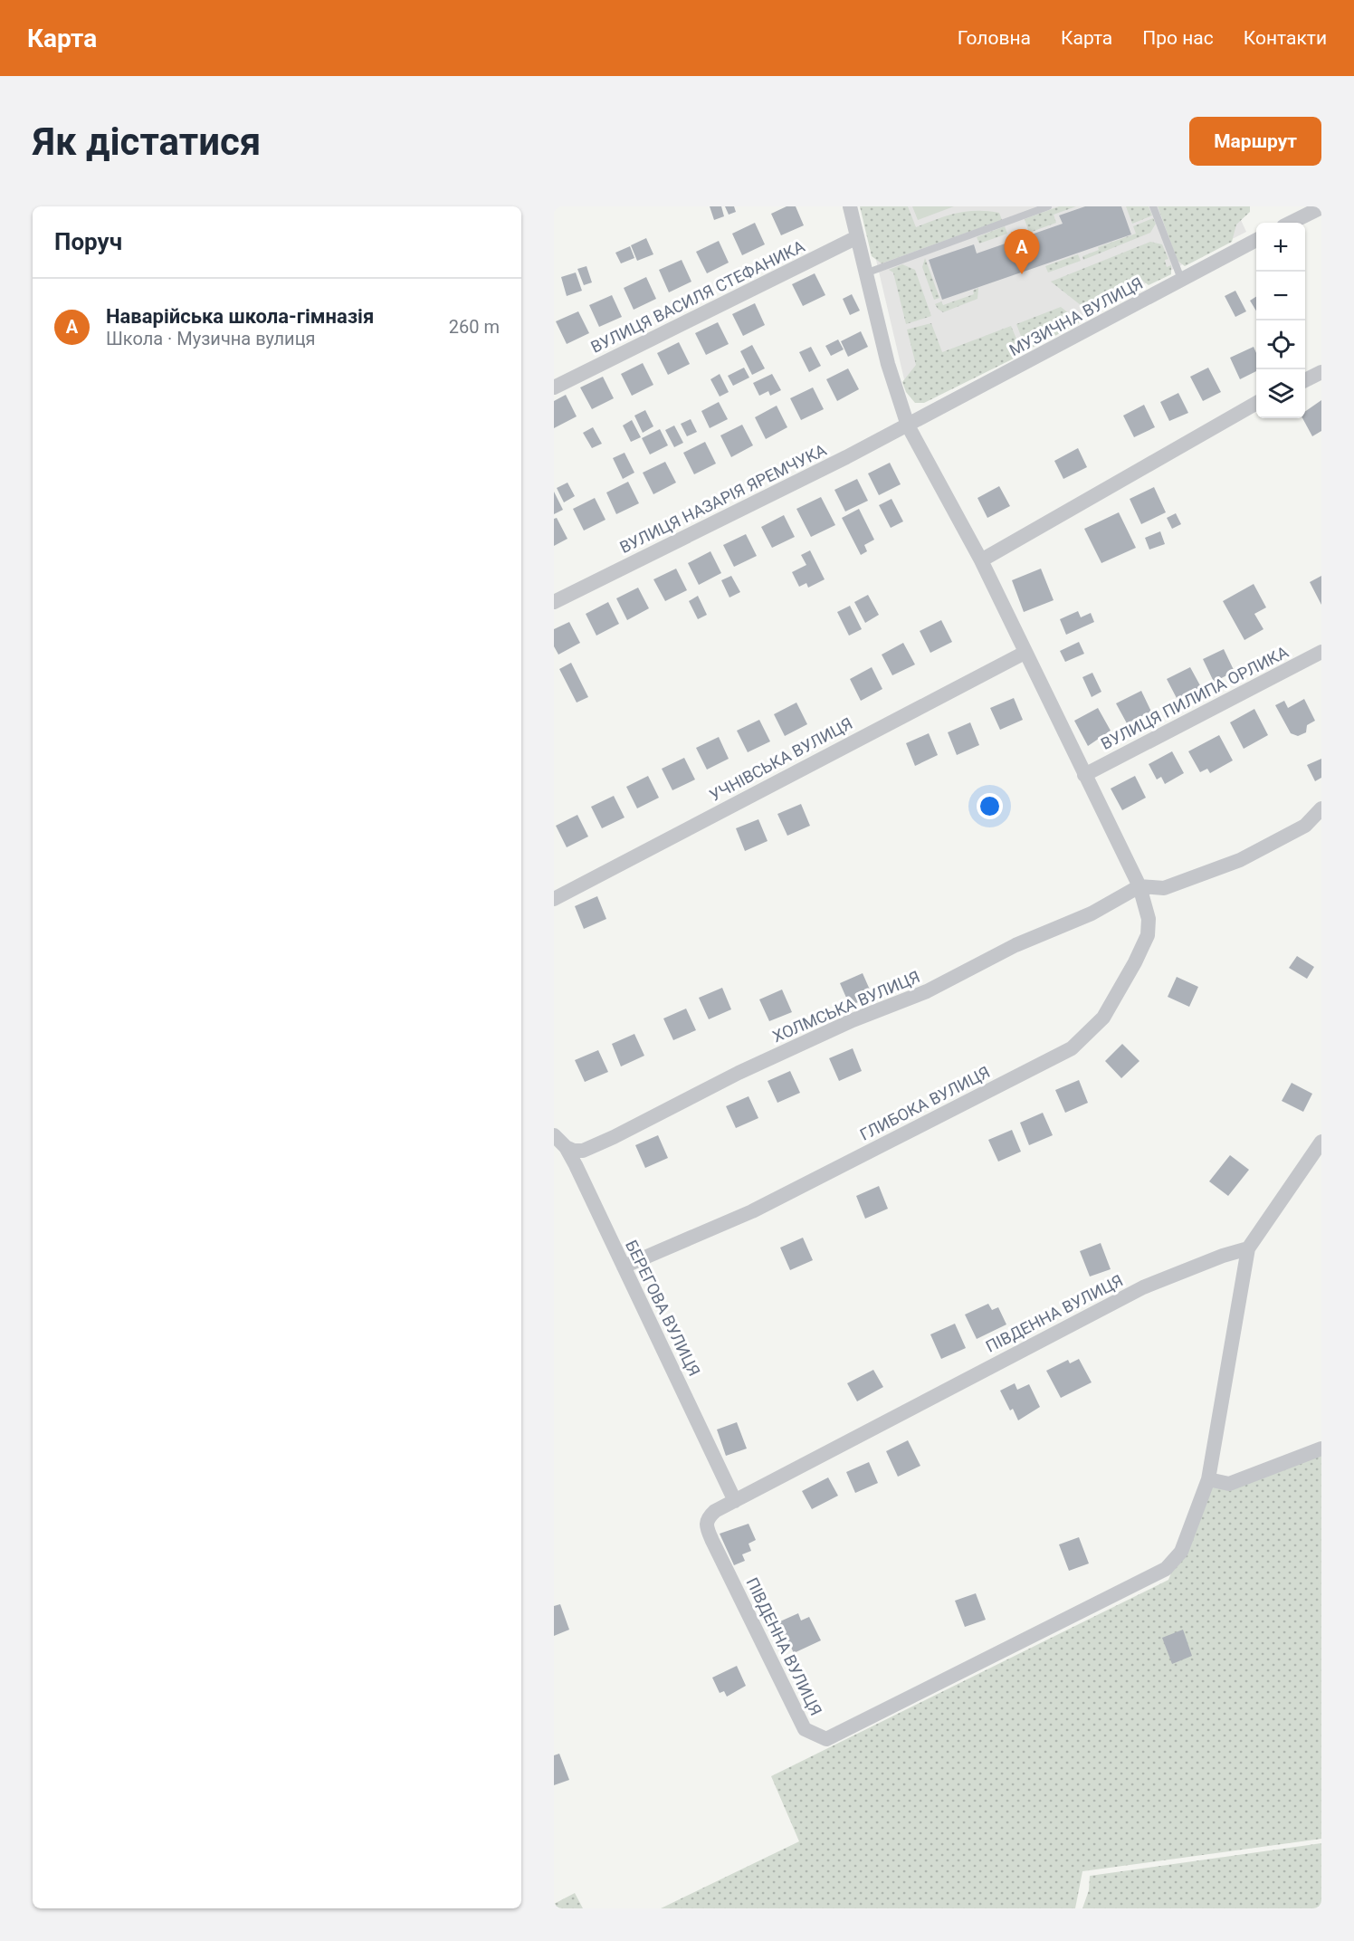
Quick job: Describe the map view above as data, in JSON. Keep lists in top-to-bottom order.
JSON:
{
  "streets": {
    "street": [
      "ВУЛИЦЯ ВАСИЛЯ СТЕФАНИКА",
      "МУЗИЧНА ВУЛИЦЯ",
      "ВУЛИЦЯ НАЗАРІЯ ЯРЕМЧУКА",
      "ВУЛИЦЯ ПИЛИПА ОРЛИКА",
      "УЧНІВСЬКА ВУЛИЦЯ",
      "ХОЛМСЬКА ВУЛИЦЯ",
      "ГЛИБОКА ВУЛИЦЯ",
      "БЕРЕГОВА ВУЛИЦЯ",
      "ПІВДЕННА ВУЛИЦЯ"
    ]
  },
  "crossings": [
    ["ВУЛИЦЯ ВАСИЛЯ СТЕФАНИКА", "ГЛИБОКА ВУЛИЦЯ"],
    ["МУЗИЧНА ВУЛИЦЯ", "ВУЛИЦЯ НАЗАРІЯ ЯРЕМЧУКА"],
    ["МУЗИЧНА ВУЛИЦЯ", "ГЛИБОКА ВУЛИЦЯ"],
    ["ВУЛИЦЯ НАЗАРІЯ ЯРЕМЧУКА", "ГЛИБОКА ВУЛИЦЯ"],
    ["ВУЛИЦЯ ПИЛИПА ОРЛИКА", "ГЛИБОКА ВУЛИЦЯ"],
    ["УЧНІВСЬКА ВУЛИЦЯ", "ГЛИБОКА ВУЛИЦЯ"],
    ["ХОЛМСЬКА ВУЛИЦЯ", "ГЛИБОКА ВУЛИЦЯ"],
    ["ХОЛМСЬКА ВУЛИЦЯ", "БЕРЕГОВА ВУЛИЦЯ"],
    ["ГЛИБОКА ВУЛИЦЯ", "БЕРЕГОВА ВУЛИЦЯ"],
    ["БЕРЕГОВА ВУЛИЦЯ", "ПІВДЕННА ВУЛИЦЯ"]
  ],
  "page": {
    "header": "Карта",
    "nav": [
      "Головна",
      "Карта",
      "Про нас",
      "Контакти"
    ],
    "buttons": "Маршрут",
    "title": "Як дістатися",
    "heading": "Поруч",
    "map_buttons": ["+", "−"],
    "pins": "A",
    "list": [
      {
        "mark": "A",
        "name": "Наварійська школа-гімназія",
        "note": "Школа · Музична вулиця",
        "value": "260 m"
      }
    ]
  }
}
